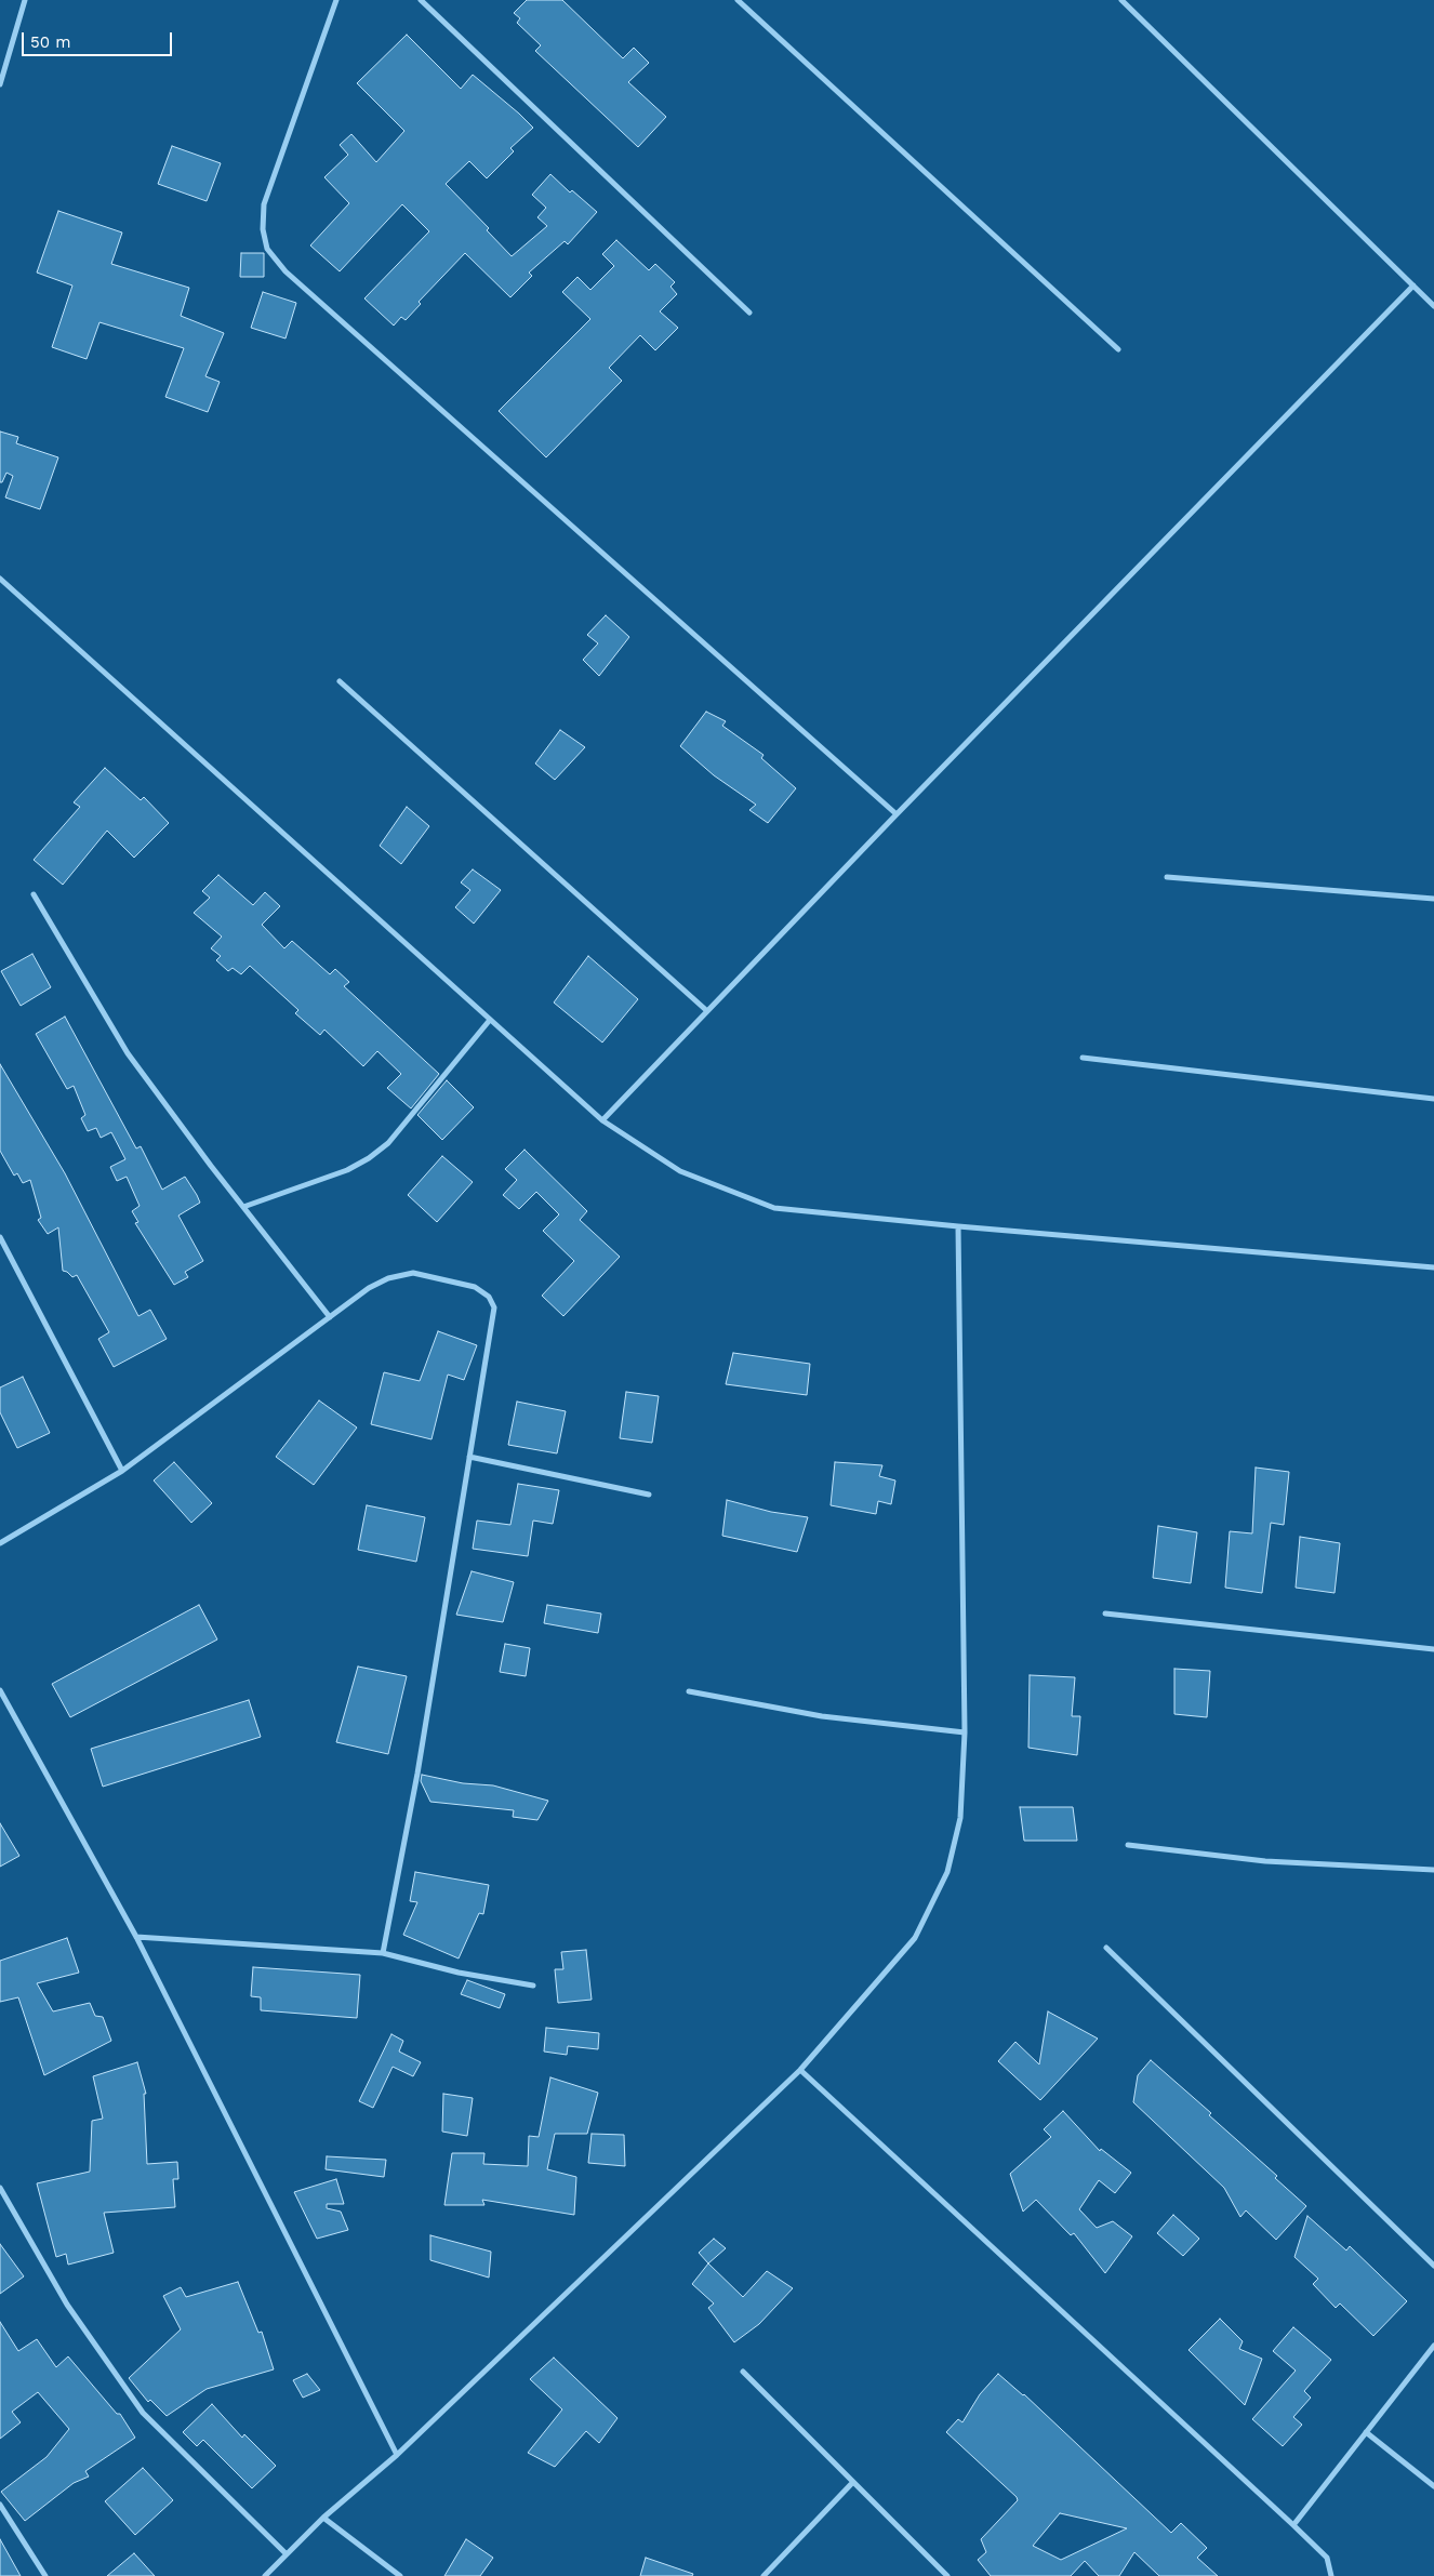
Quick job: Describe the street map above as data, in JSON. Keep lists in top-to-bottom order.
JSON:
{
  "scale_bar": "50 m"
}
